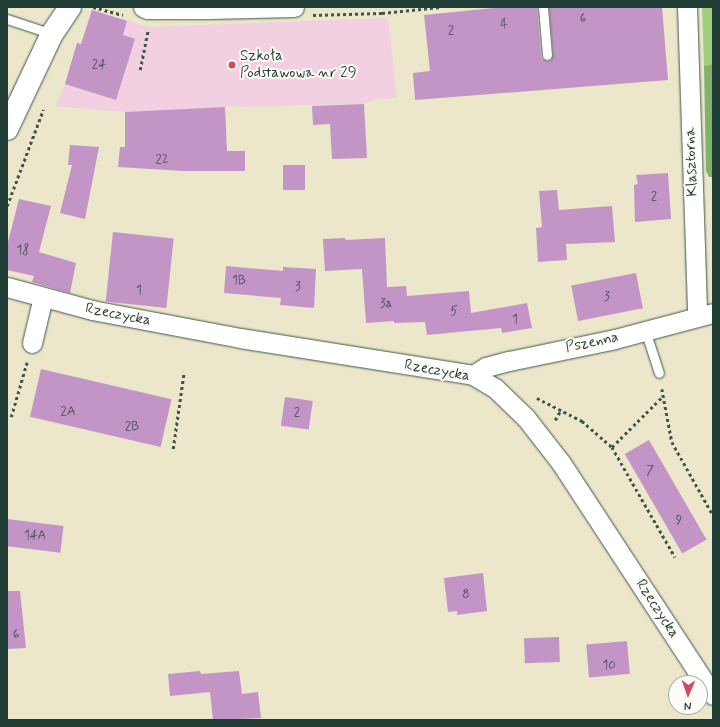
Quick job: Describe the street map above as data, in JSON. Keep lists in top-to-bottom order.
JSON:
{
  "streets": {
    "street": ["Klasztorna", "Rzeczycka", "Pszenna"]
  },
  "crossings": [
    ["Klasztorna", "Pszenna"],
    ["Rzeczycka", "Pszenna"]
  ],
  "places": ["Szkoła Podstawowa nr 29"],
  "house_numbers": [
    "6",
    "4",
    "2",
    "24",
    "22",
    "2",
    "18",
    "1B",
    "3",
    "1",
    "3",
    "3a",
    "5",
    "1",
    "2A",
    "2",
    "2B",
    "7",
    "9",
    "14A",
    "8",
    "6",
    "10"
  ],
  "north": "bottom"
}
